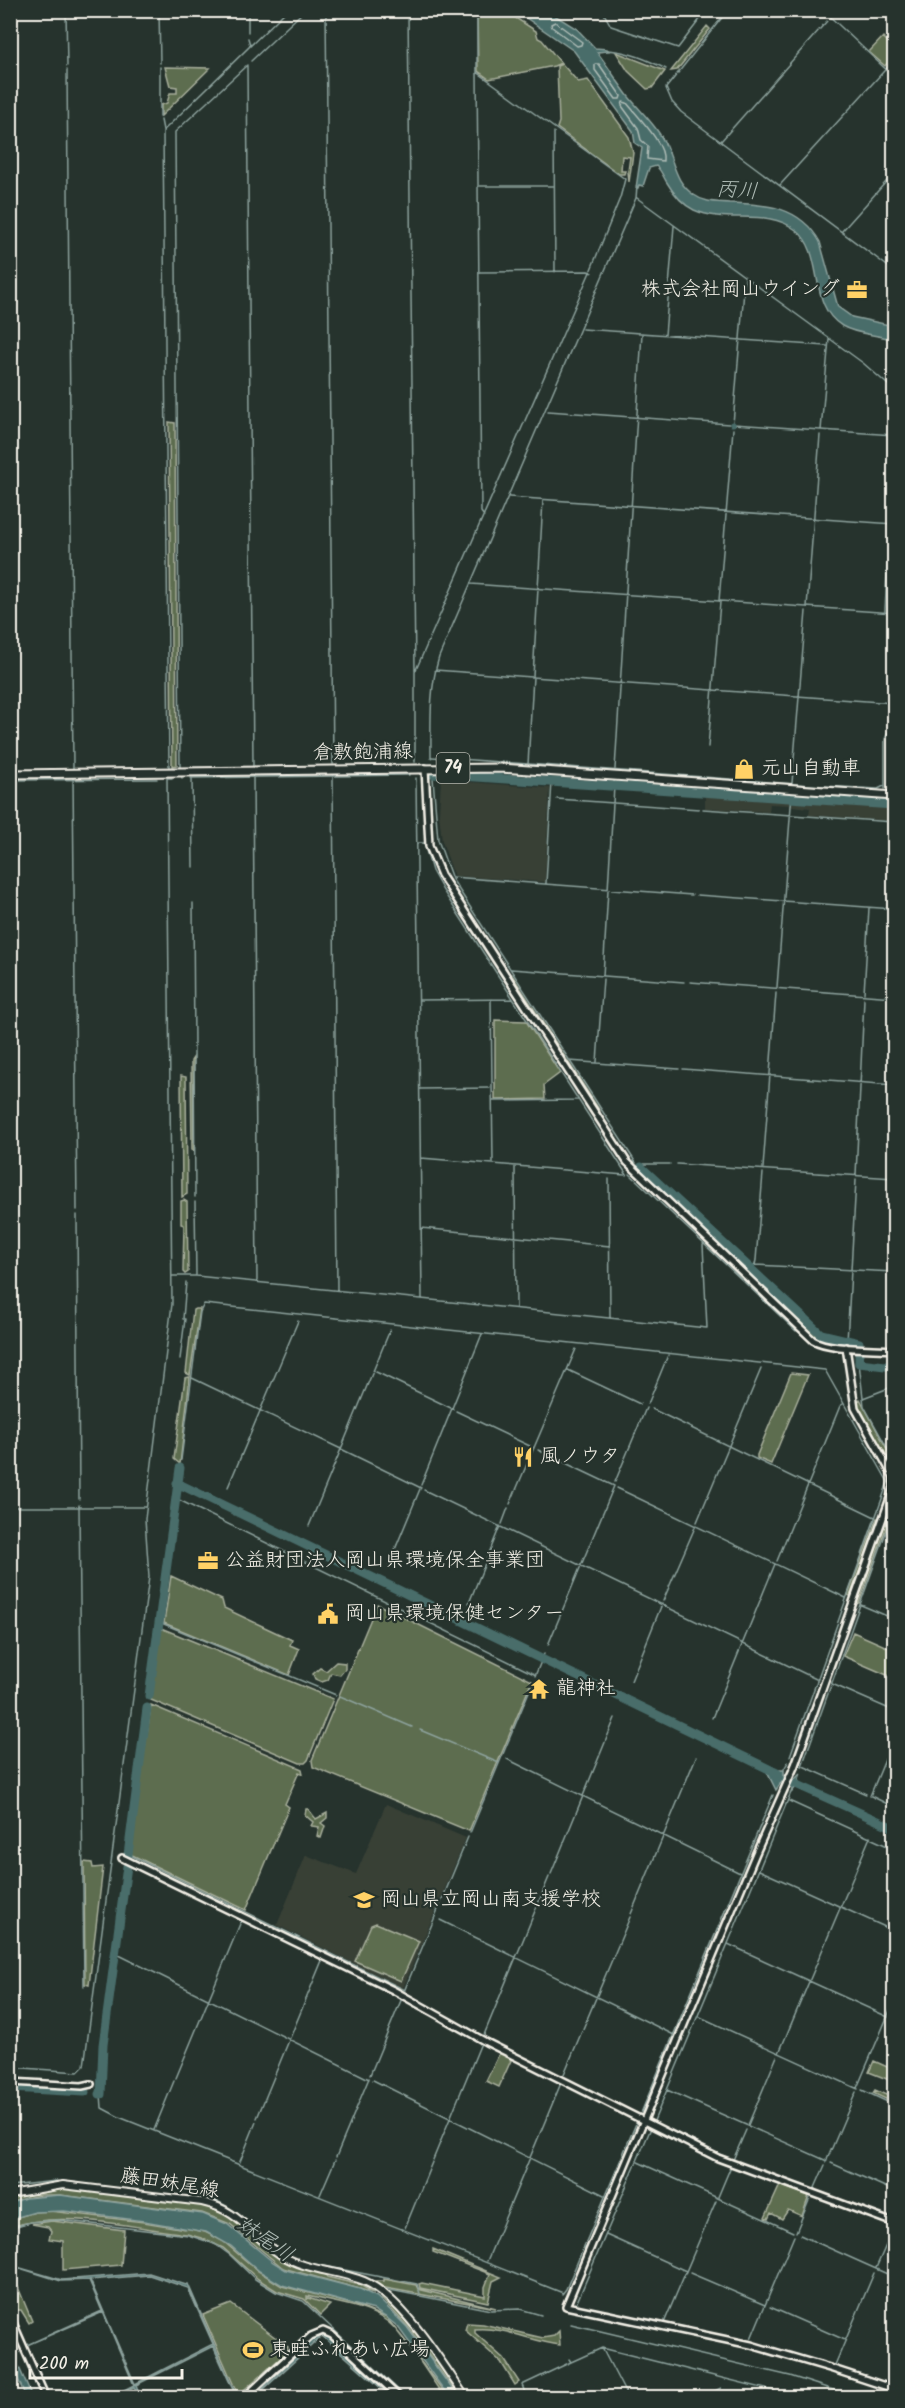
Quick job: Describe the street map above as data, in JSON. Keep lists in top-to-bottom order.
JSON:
{
  "streets": {
    "main road": ["倉敷飽浦線", "74", "藤田妹尾線"]
  },
  "water": ["丙川", "妹尾川"],
  "places": {
    "office": ["株式会社岡山ウイング", "公益財団法人岡山県環境保全事業団"],
    "shop": ["元山自動車"],
    "restaurant": ["風ノウタ"],
    "public building": ["岡山県環境保健センター"],
    "temple": ["龍神社"],
    "school or university": ["岡山県立岡山南支援学校"],
    "sports": ["東畦ふれあい広場"]
  },
  "scale_bar": "200 m"
}
